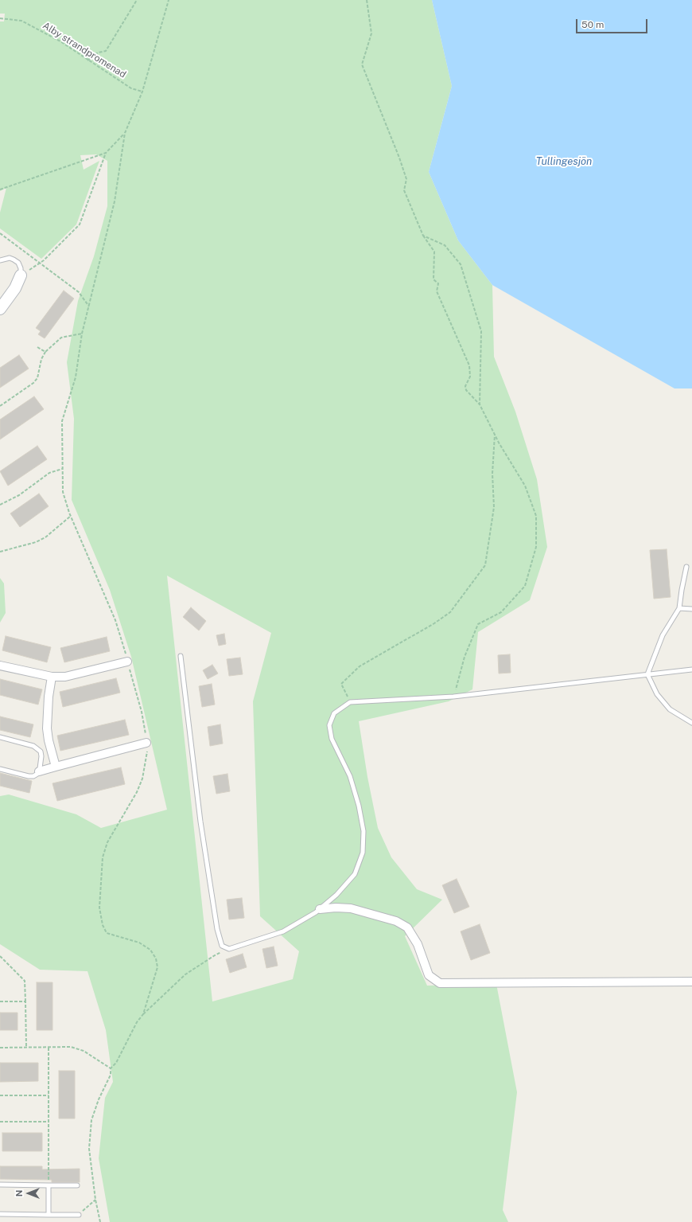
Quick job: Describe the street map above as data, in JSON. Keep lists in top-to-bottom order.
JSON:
{
  "streets": {
    "path": ["Alby strandpromenad"]
  },
  "water": ["Tullingesjön"],
  "scale_bar": "50 m",
  "north": "left"
}
